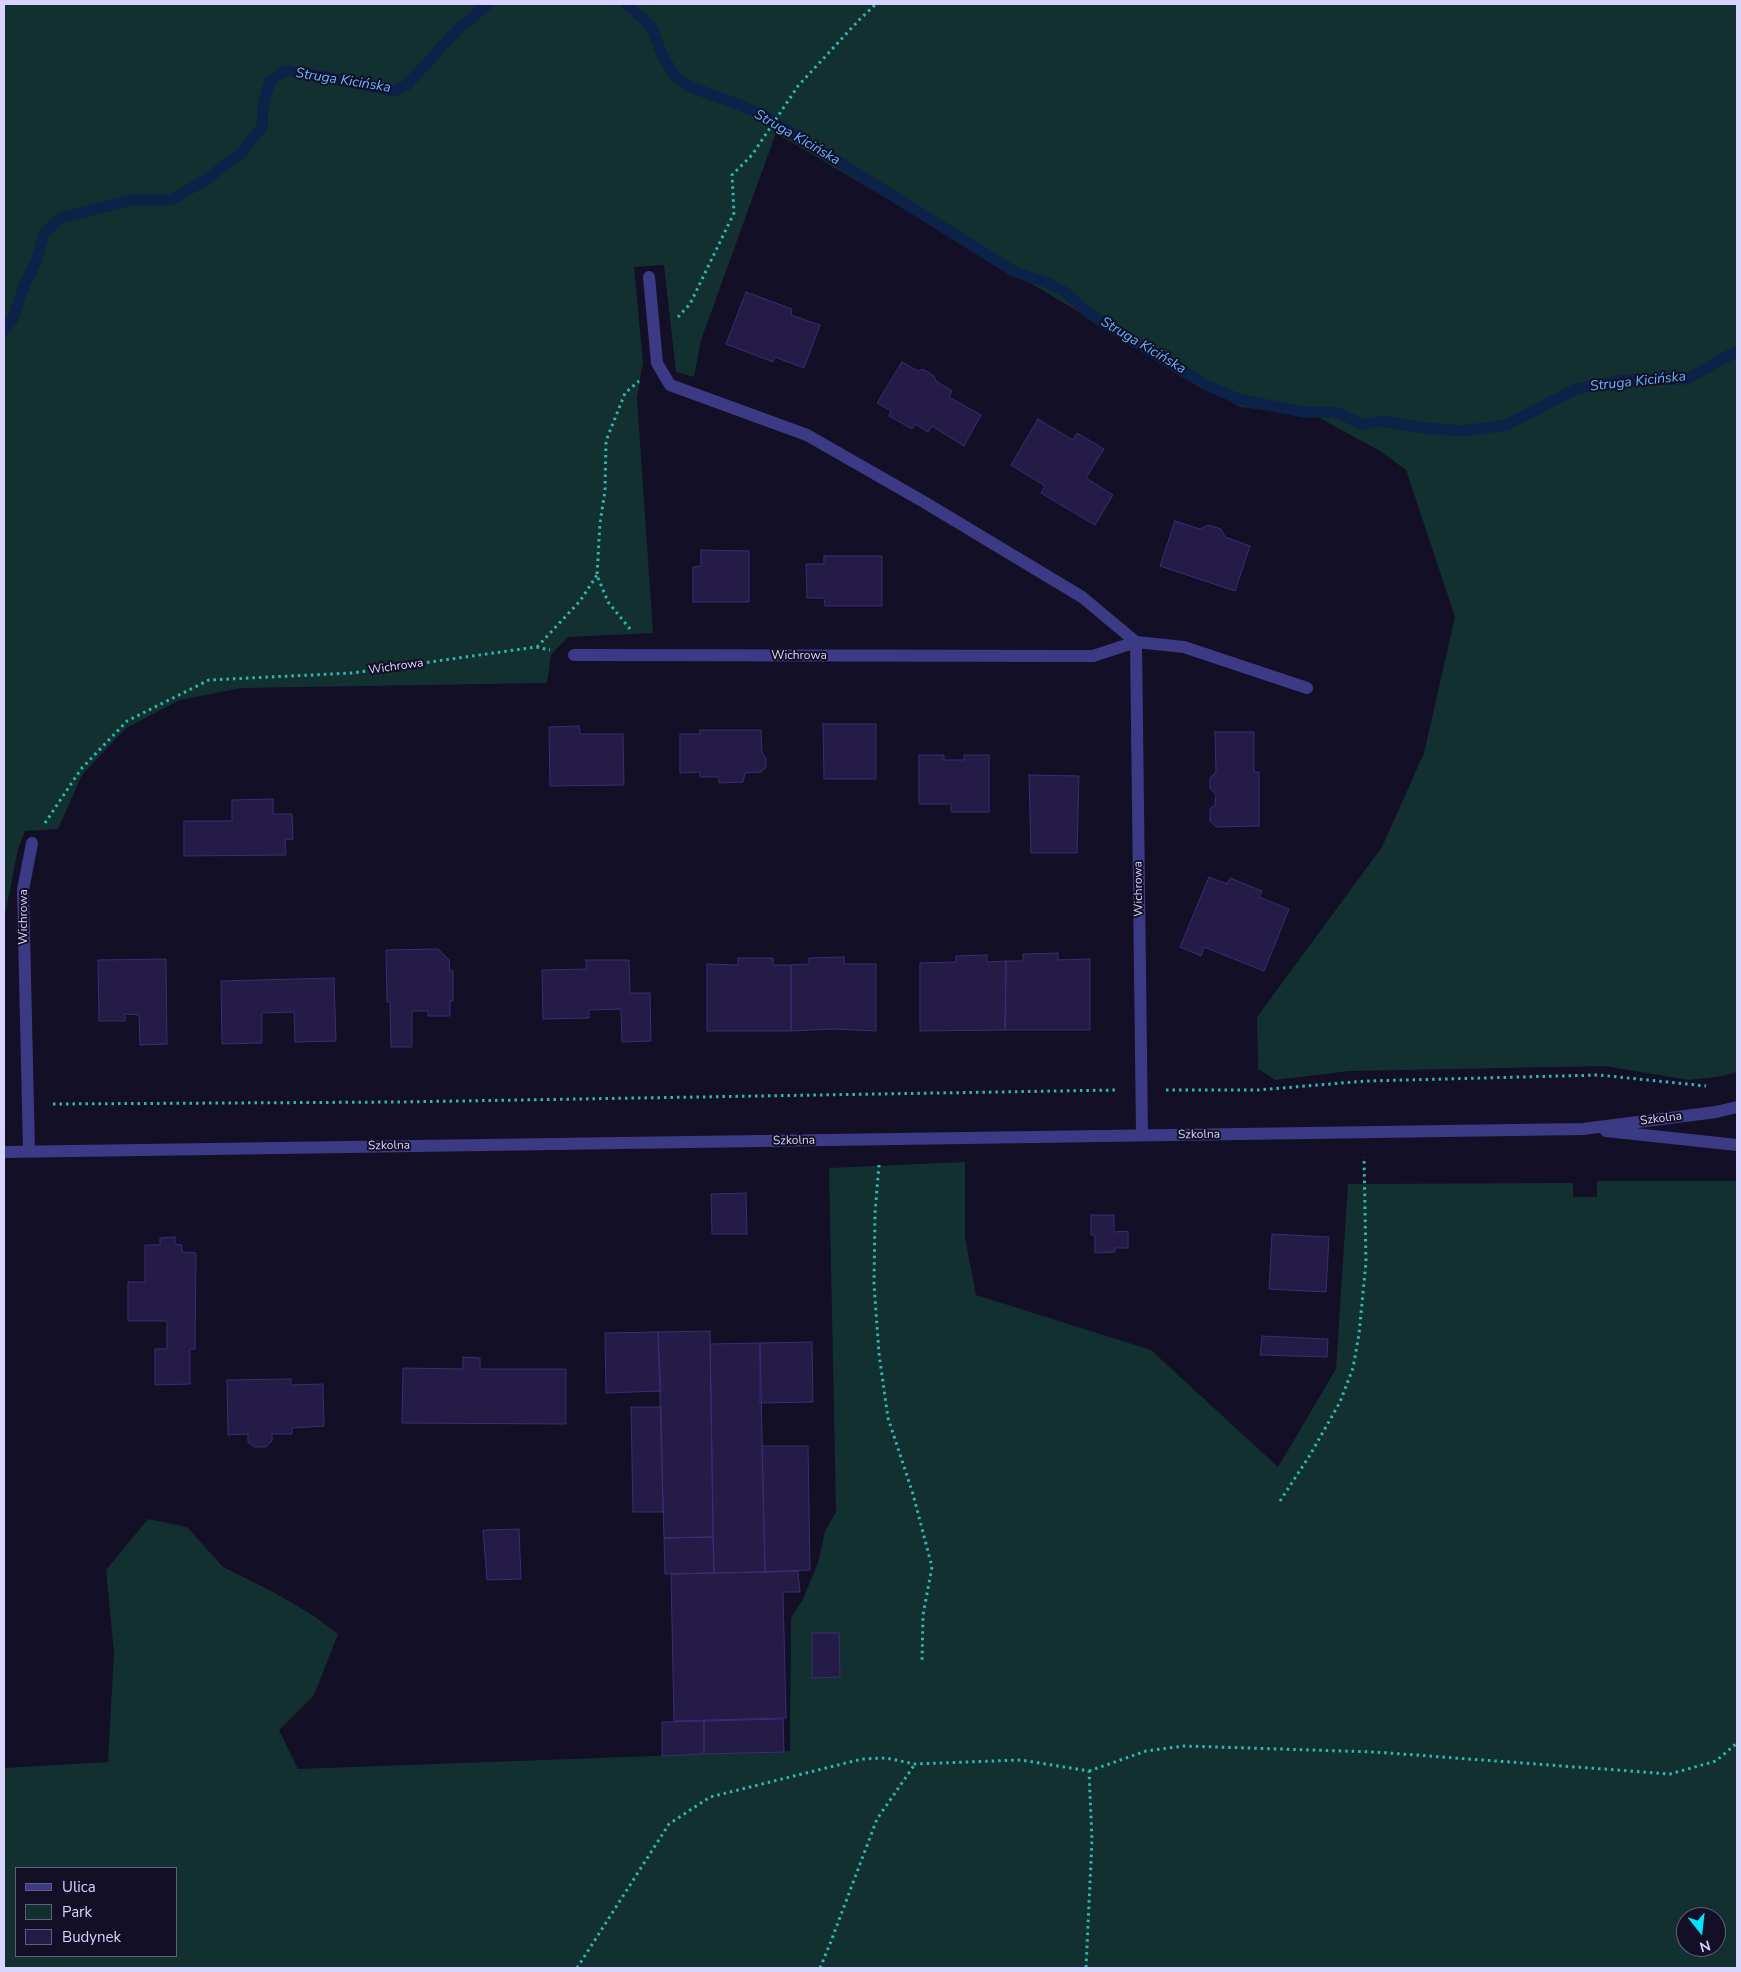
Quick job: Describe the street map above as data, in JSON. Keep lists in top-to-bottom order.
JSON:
{
  "streets": {
    "street": ["Wichrowa", "Szkolna"]
  },
  "crossings": [
    ["Wichrowa", "Szkolna"]
  ],
  "water": ["Struga Kicińska"],
  "legend": ["Ulica", "Park", "Budynek"],
  "north": "bottom"
}
